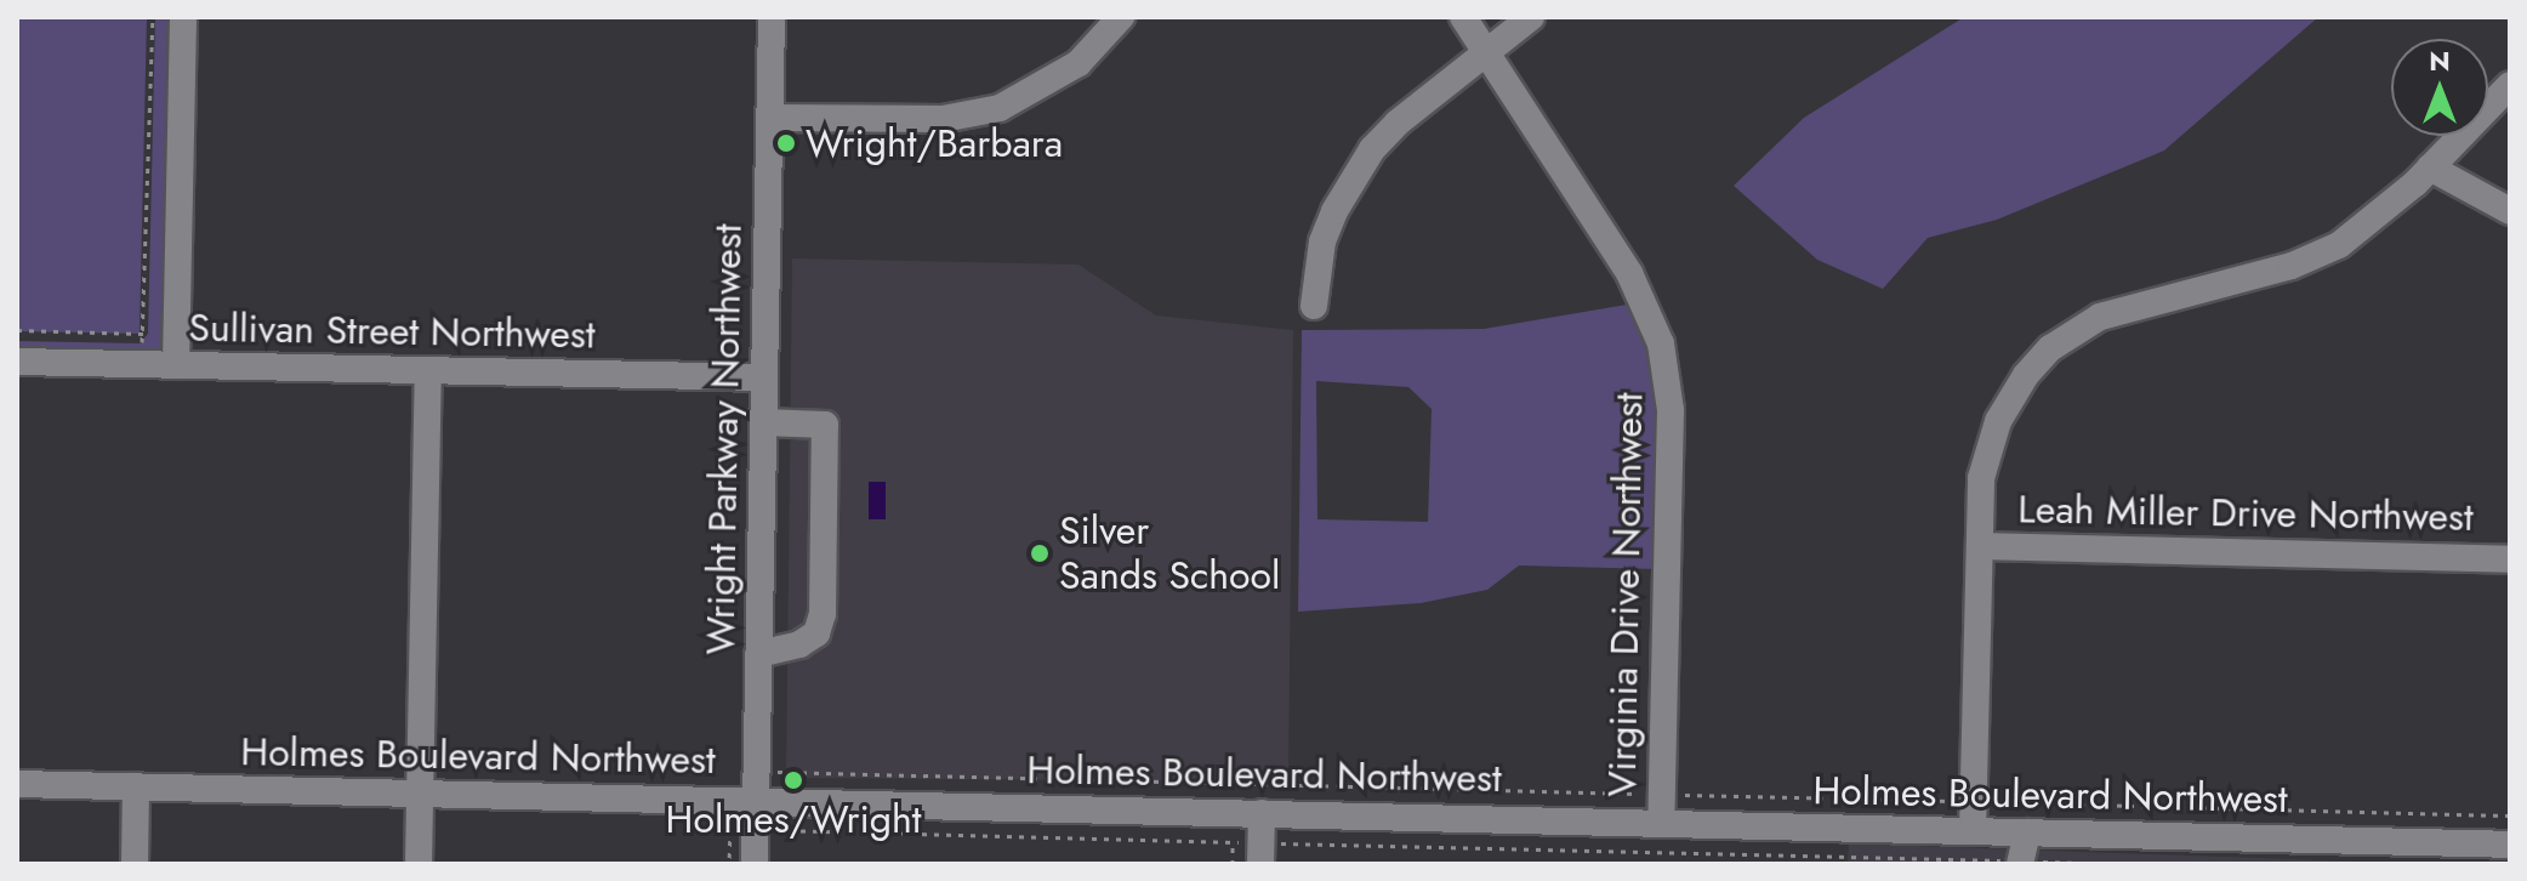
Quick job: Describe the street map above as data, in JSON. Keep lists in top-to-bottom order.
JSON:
{
  "streets": {
    "street": [
      "Sullivan Street Northwest",
      "Wright Parkway Northwest",
      "Leah Miller Drive Northwest",
      "Virginia Drive Northwest",
      "Holmes Boulevard Northwest"
    ]
  },
  "crossings": [
    ["Sullivan Street Northwest", "Wright Parkway Northwest"],
    ["Wright Parkway Northwest", "Holmes Boulevard Northwest"],
    ["Virginia Drive Northwest", "Holmes Boulevard Northwest"]
  ],
  "places": ["Wright/Barbara", "Silver Sands School", "Holmes/Wright"],
  "north": "top"
}
